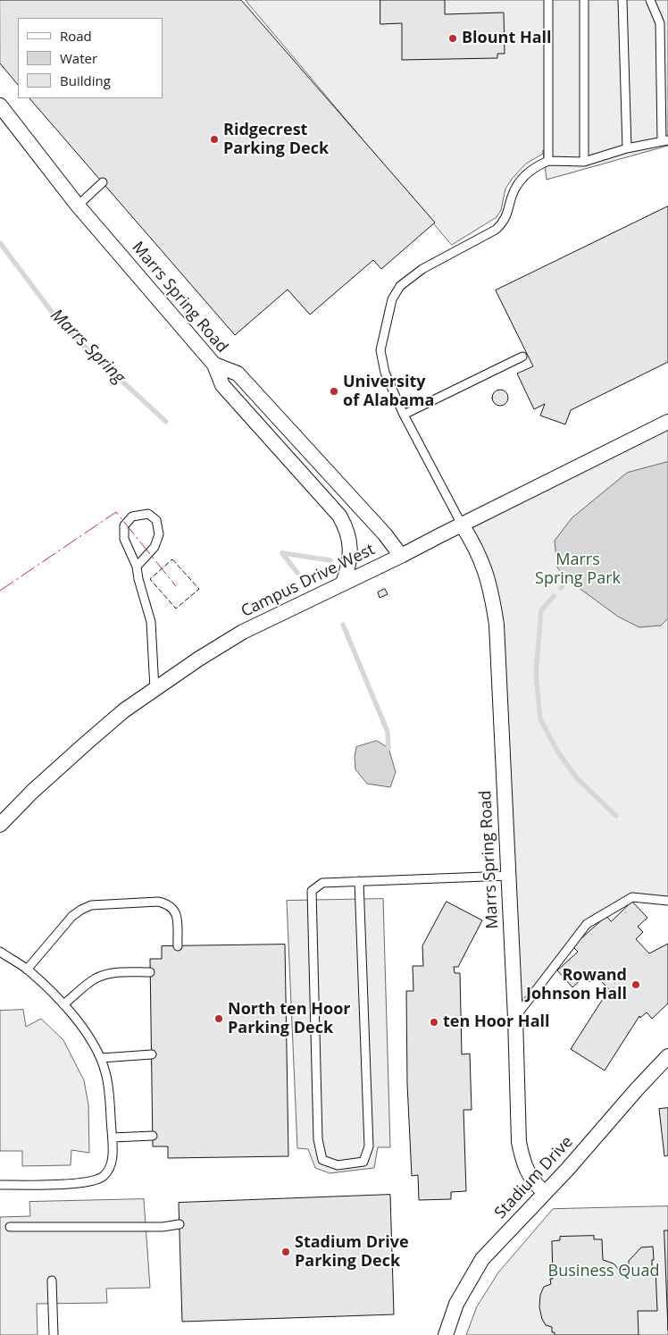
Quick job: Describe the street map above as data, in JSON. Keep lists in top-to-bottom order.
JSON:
{
  "streets": {
    "street": ["Marrs Spring Road", "Campus Drive West", "Stadium Drive"]
  },
  "crossings": [
    ["Marrs Spring Road", "Campus Drive West"],
    ["Marrs Spring Road", "Stadium Drive"]
  ],
  "water": ["Marrs Spring"],
  "parks": ["Marrs Spring Park", "Business Quad"],
  "places": [
    "Blount Hall",
    "Ridgecrest Parking Deck",
    "University of Alabama",
    "Rowand Johnson Hall",
    "North ten Hoor Parking Deck",
    "ten Hoor Hall",
    "Stadium Drive Parking Deck"
  ],
  "legend": ["Road", "Water", "Building"]
}
